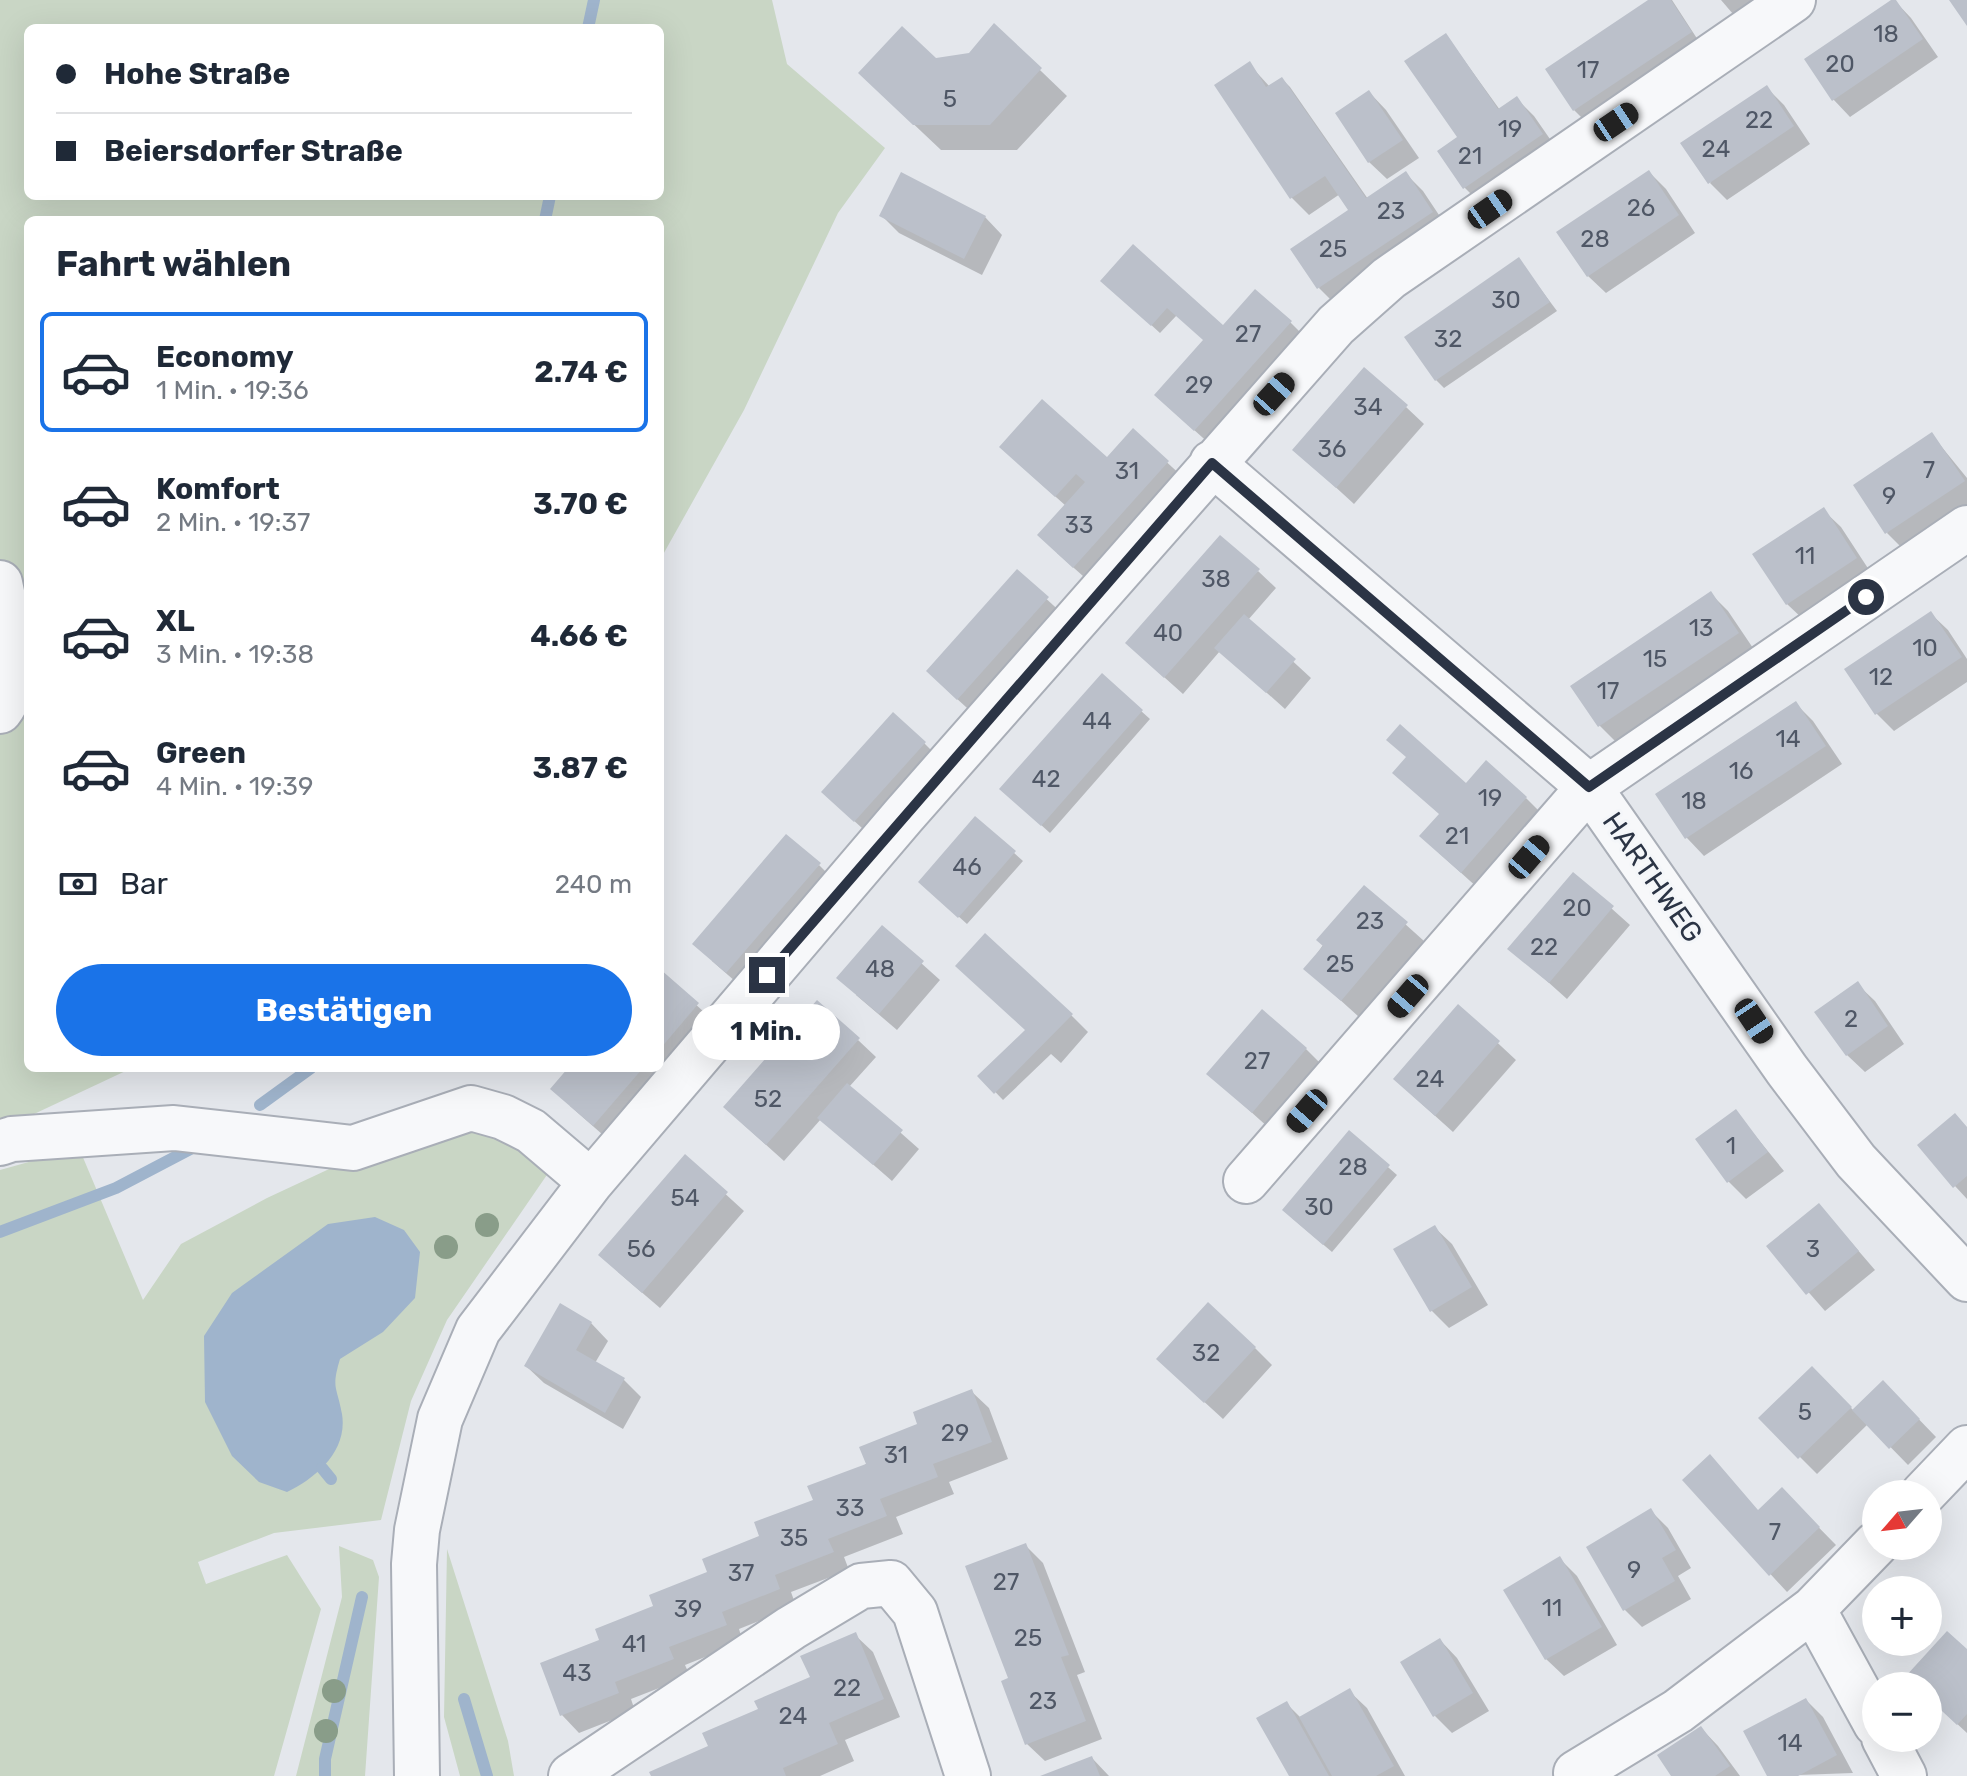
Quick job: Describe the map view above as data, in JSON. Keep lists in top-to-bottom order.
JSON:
{
  "streets": {
    "street": ["HARTHWEG"]
  },
  "house_numbers": [
    "18",
    "20",
    "17",
    "5",
    "22",
    "19",
    "24",
    "21",
    "26",
    "23",
    "28",
    "25",
    "30",
    "27",
    "32",
    "29",
    "34",
    "36",
    "7",
    "31",
    "9",
    "33",
    "11",
    "38",
    "13",
    "40",
    "10",
    "15",
    "12",
    "17",
    "44",
    "14",
    "16",
    "42",
    "19",
    "18",
    "21",
    "46",
    "20",
    "23",
    "22",
    "25",
    "48",
    "2",
    "27",
    "24",
    "52",
    "1",
    "28",
    "54",
    "30",
    "56",
    "3",
    "32",
    "5",
    "29",
    "31",
    "33",
    "7",
    "35",
    "9",
    "37",
    "27",
    "11",
    "39",
    "25",
    "41",
    "43",
    "22",
    "23",
    "24",
    "14"
  ],
  "north": "bottom left",
  "page": {
    "banner": ["Hohe Straße", "Beiersdorfer Straße"],
    "heading": "Fahrt wählen",
    "list": [
      {
        "name": "Economy",
        "note": "1 Min. · 19:36",
        "value": "2.74 €"
      },
      {
        "name": "Komfort",
        "note": "2 Min. · 19:37",
        "value": "3.70 €"
      },
      {
        "name": "XL",
        "note": "3 Min. · 19:38",
        "value": "4.66 €"
      },
      {
        "name": "Green",
        "note": "4 Min. · 19:39",
        "value": "3.87 €"
      }
    ],
    "pay": ["Bar", "240 m"],
    "buttons": "Bestätigen",
    "bubble": "1 Min.",
    "map_buttons": ["+", "−"]
  }
}
